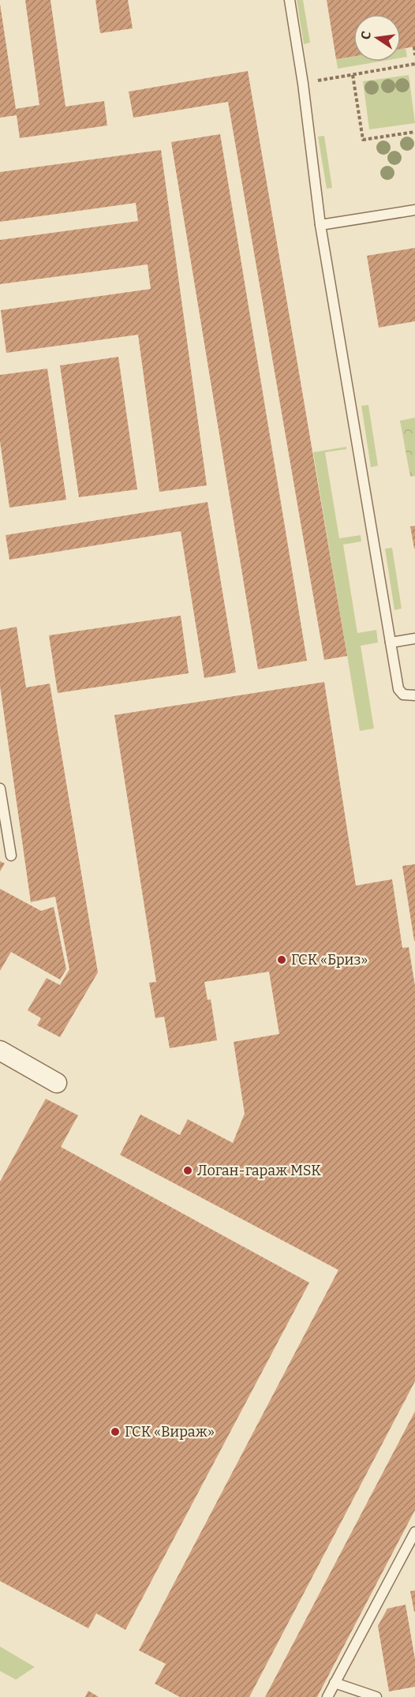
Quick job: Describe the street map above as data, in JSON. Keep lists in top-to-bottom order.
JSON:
{
  "places": ["ГСК «Бриз»", "Логан-гараж MSK", "ГСК «Вираж»"],
  "north": "left"
}
